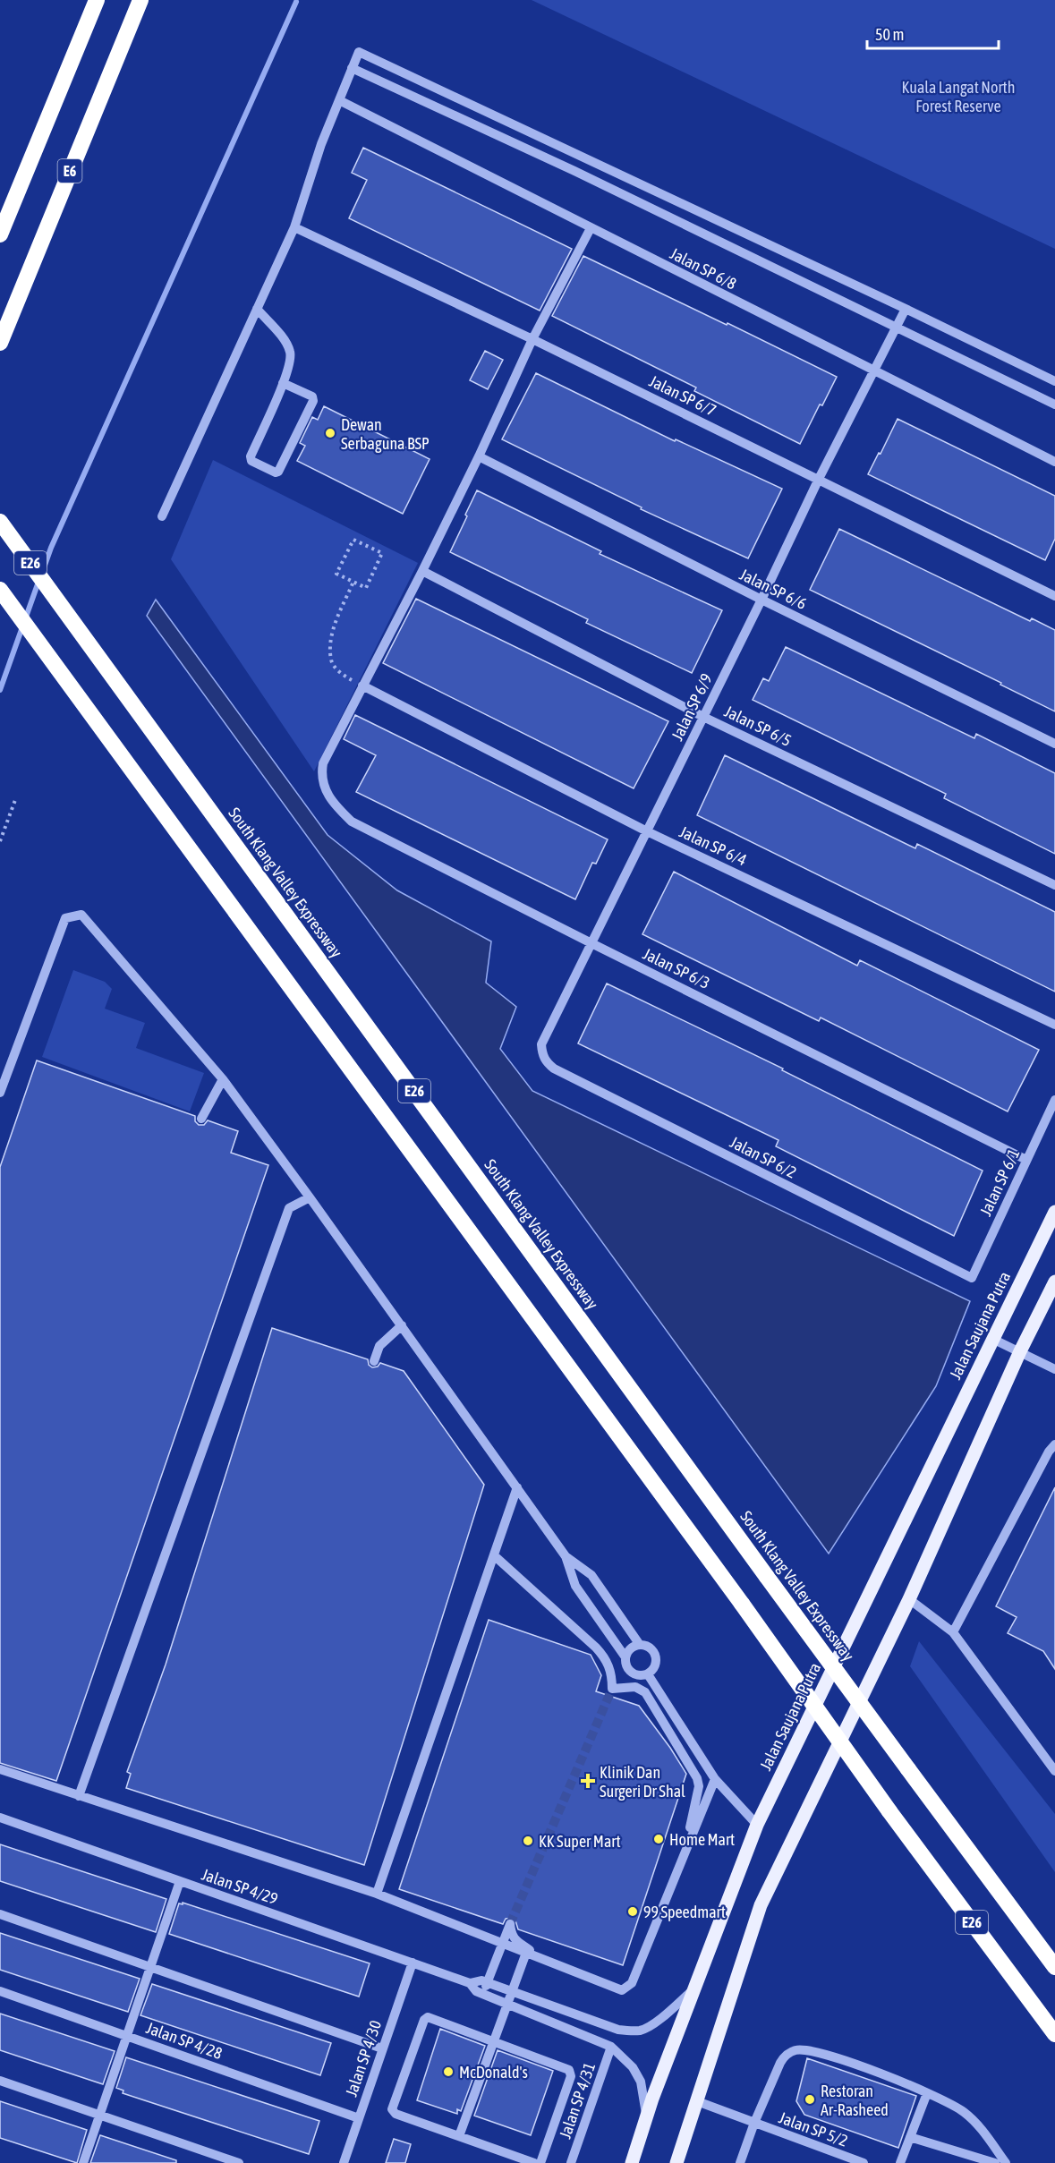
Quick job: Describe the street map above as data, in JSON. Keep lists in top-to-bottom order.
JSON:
{
  "streets": {
    "highway": ["E6", "E26", "South Klang Valley Expressway"],
    "main road": ["Jalan Saujana Putra"],
    "street": [
      "Jalan SP 6/8",
      "Jalan SP 6/7",
      "Jalan SP 6/6",
      "Jalan SP 6/9",
      "Jalan SP 6/5",
      "Jalan SP 6/4",
      "Jalan SP 6/3",
      "Jalan SP 6/2",
      "Jalan SP 6/1",
      "Jalan SP 4/29",
      "Jalan SP 4/28",
      "Jalan SP 4/30",
      "Jalan SP 4/31",
      "Jalan SP 5/2"
    ]
  },
  "crossings": [
    ["Jalan SP 6/8", "Jalan SP 6/9"],
    ["Jalan SP 6/7", "Jalan SP 6/9"],
    ["Jalan SP 6/6", "Jalan SP 6/9"],
    ["Jalan SP 6/9", "Jalan SP 6/5"],
    ["Jalan SP 6/9", "Jalan SP 6/4"],
    ["Jalan SP 6/9", "Jalan SP 6/3"],
    ["Jalan SP 6/9", "Jalan SP 6/2"],
    ["Jalan SP 6/4", "Jalan SP 6/3"],
    ["Jalan SP 6/3", "Jalan SP 6/1"],
    ["Jalan SP 6/2", "Jalan SP 6/1"],
    ["Jalan SP 4/29", "Jalan SP 4/30"],
    ["Jalan SP 4/28", "Jalan SP 4/30"]
  ],
  "parks": ["Kuala Langat North Forest Reserve"],
  "places": {
    "other": [
      "Dewan Serbaguna BSP",
      "Home Mart",
      "KK Super Mart",
      "99 Speedmart",
      "McDonald's",
      "Restoran Ar-Rasheed"
    ],
    "health": ["Klinik Dan Surgeri Dr Shal"]
  },
  "scale_bar": "50 m"
}
